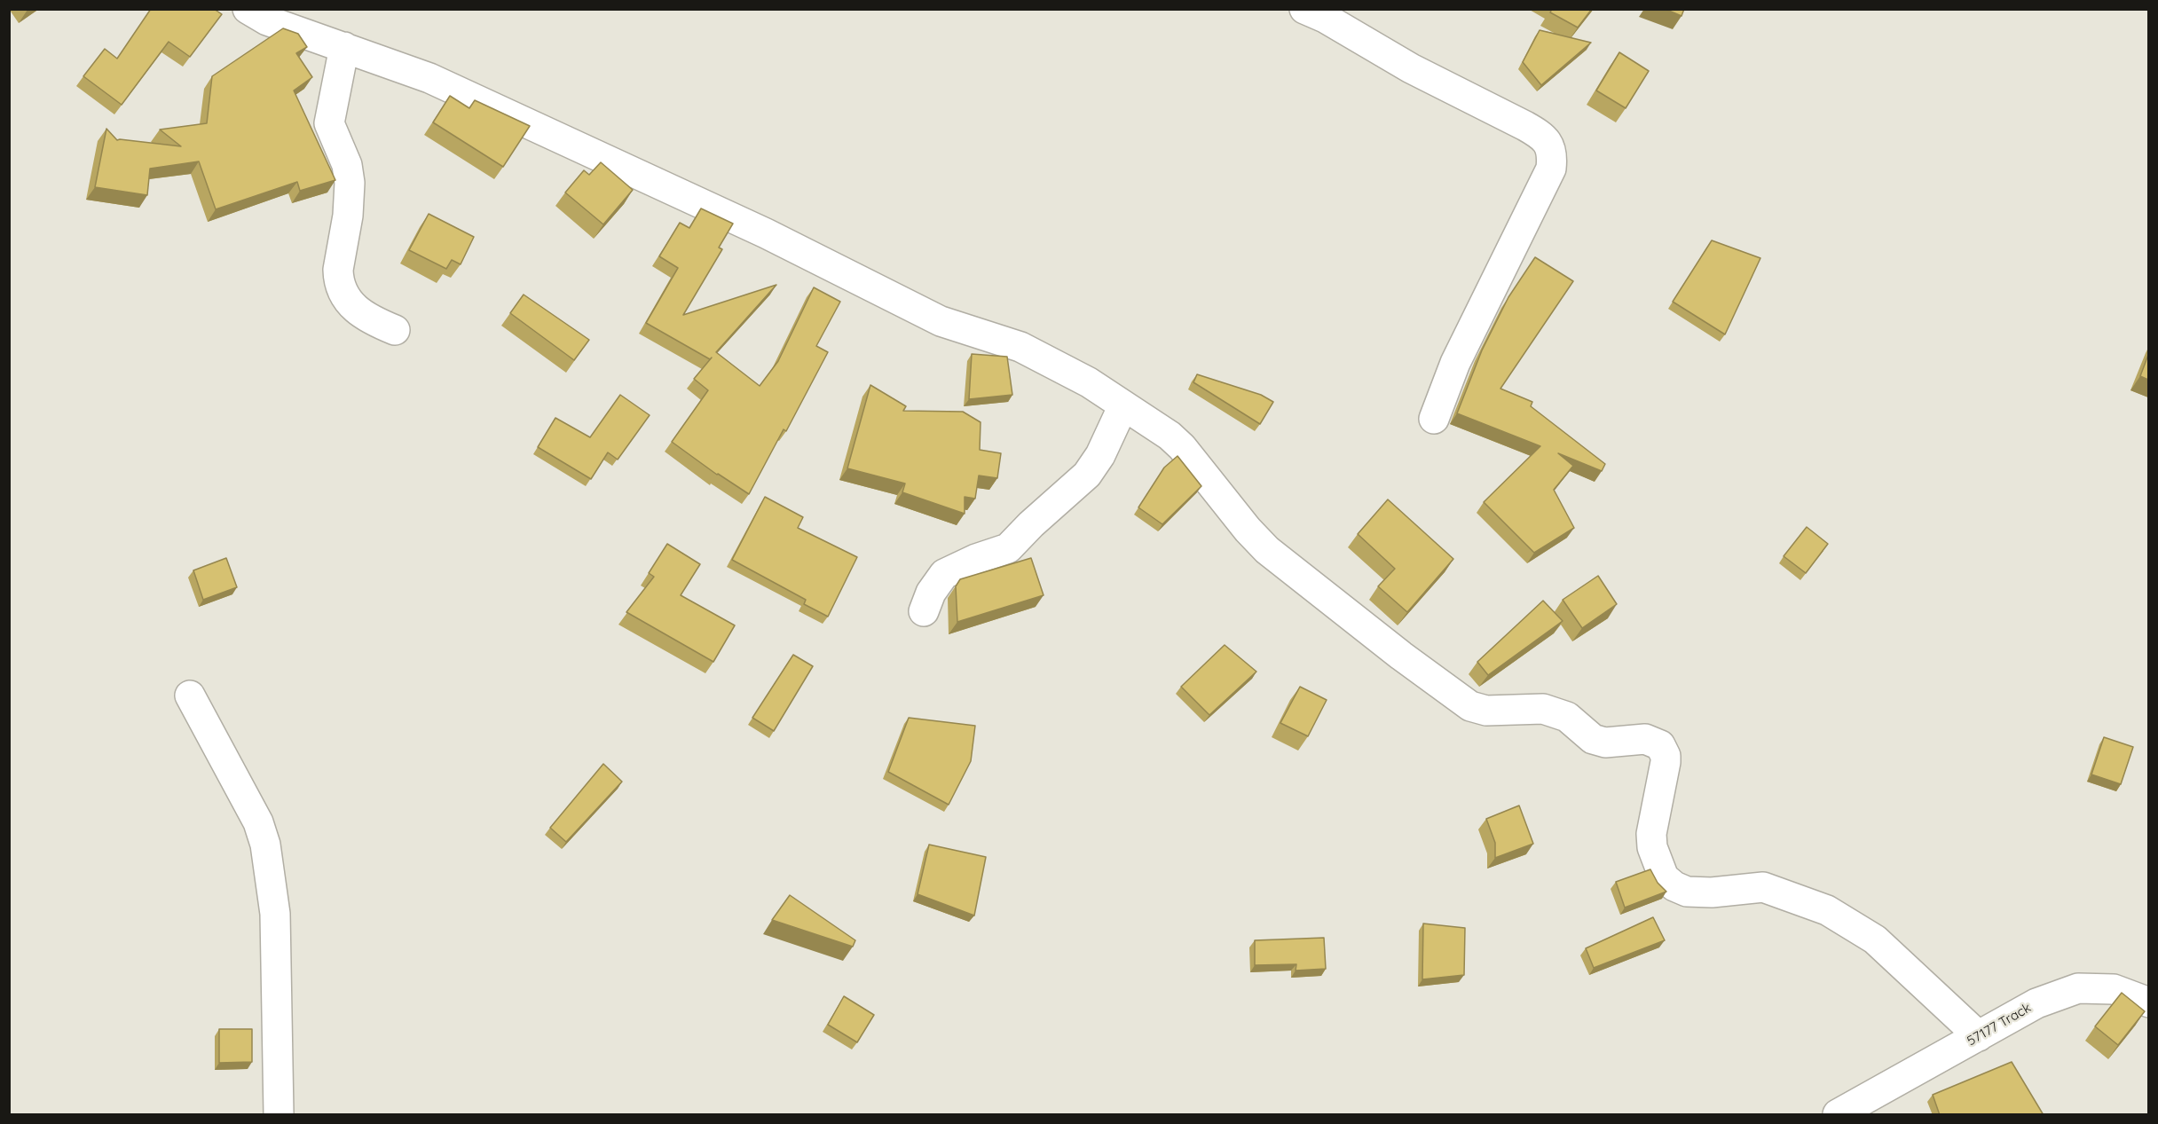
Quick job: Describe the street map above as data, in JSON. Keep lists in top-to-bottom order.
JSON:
{
  "streets": {
    "street": ["57177 Track"]
  }
}
